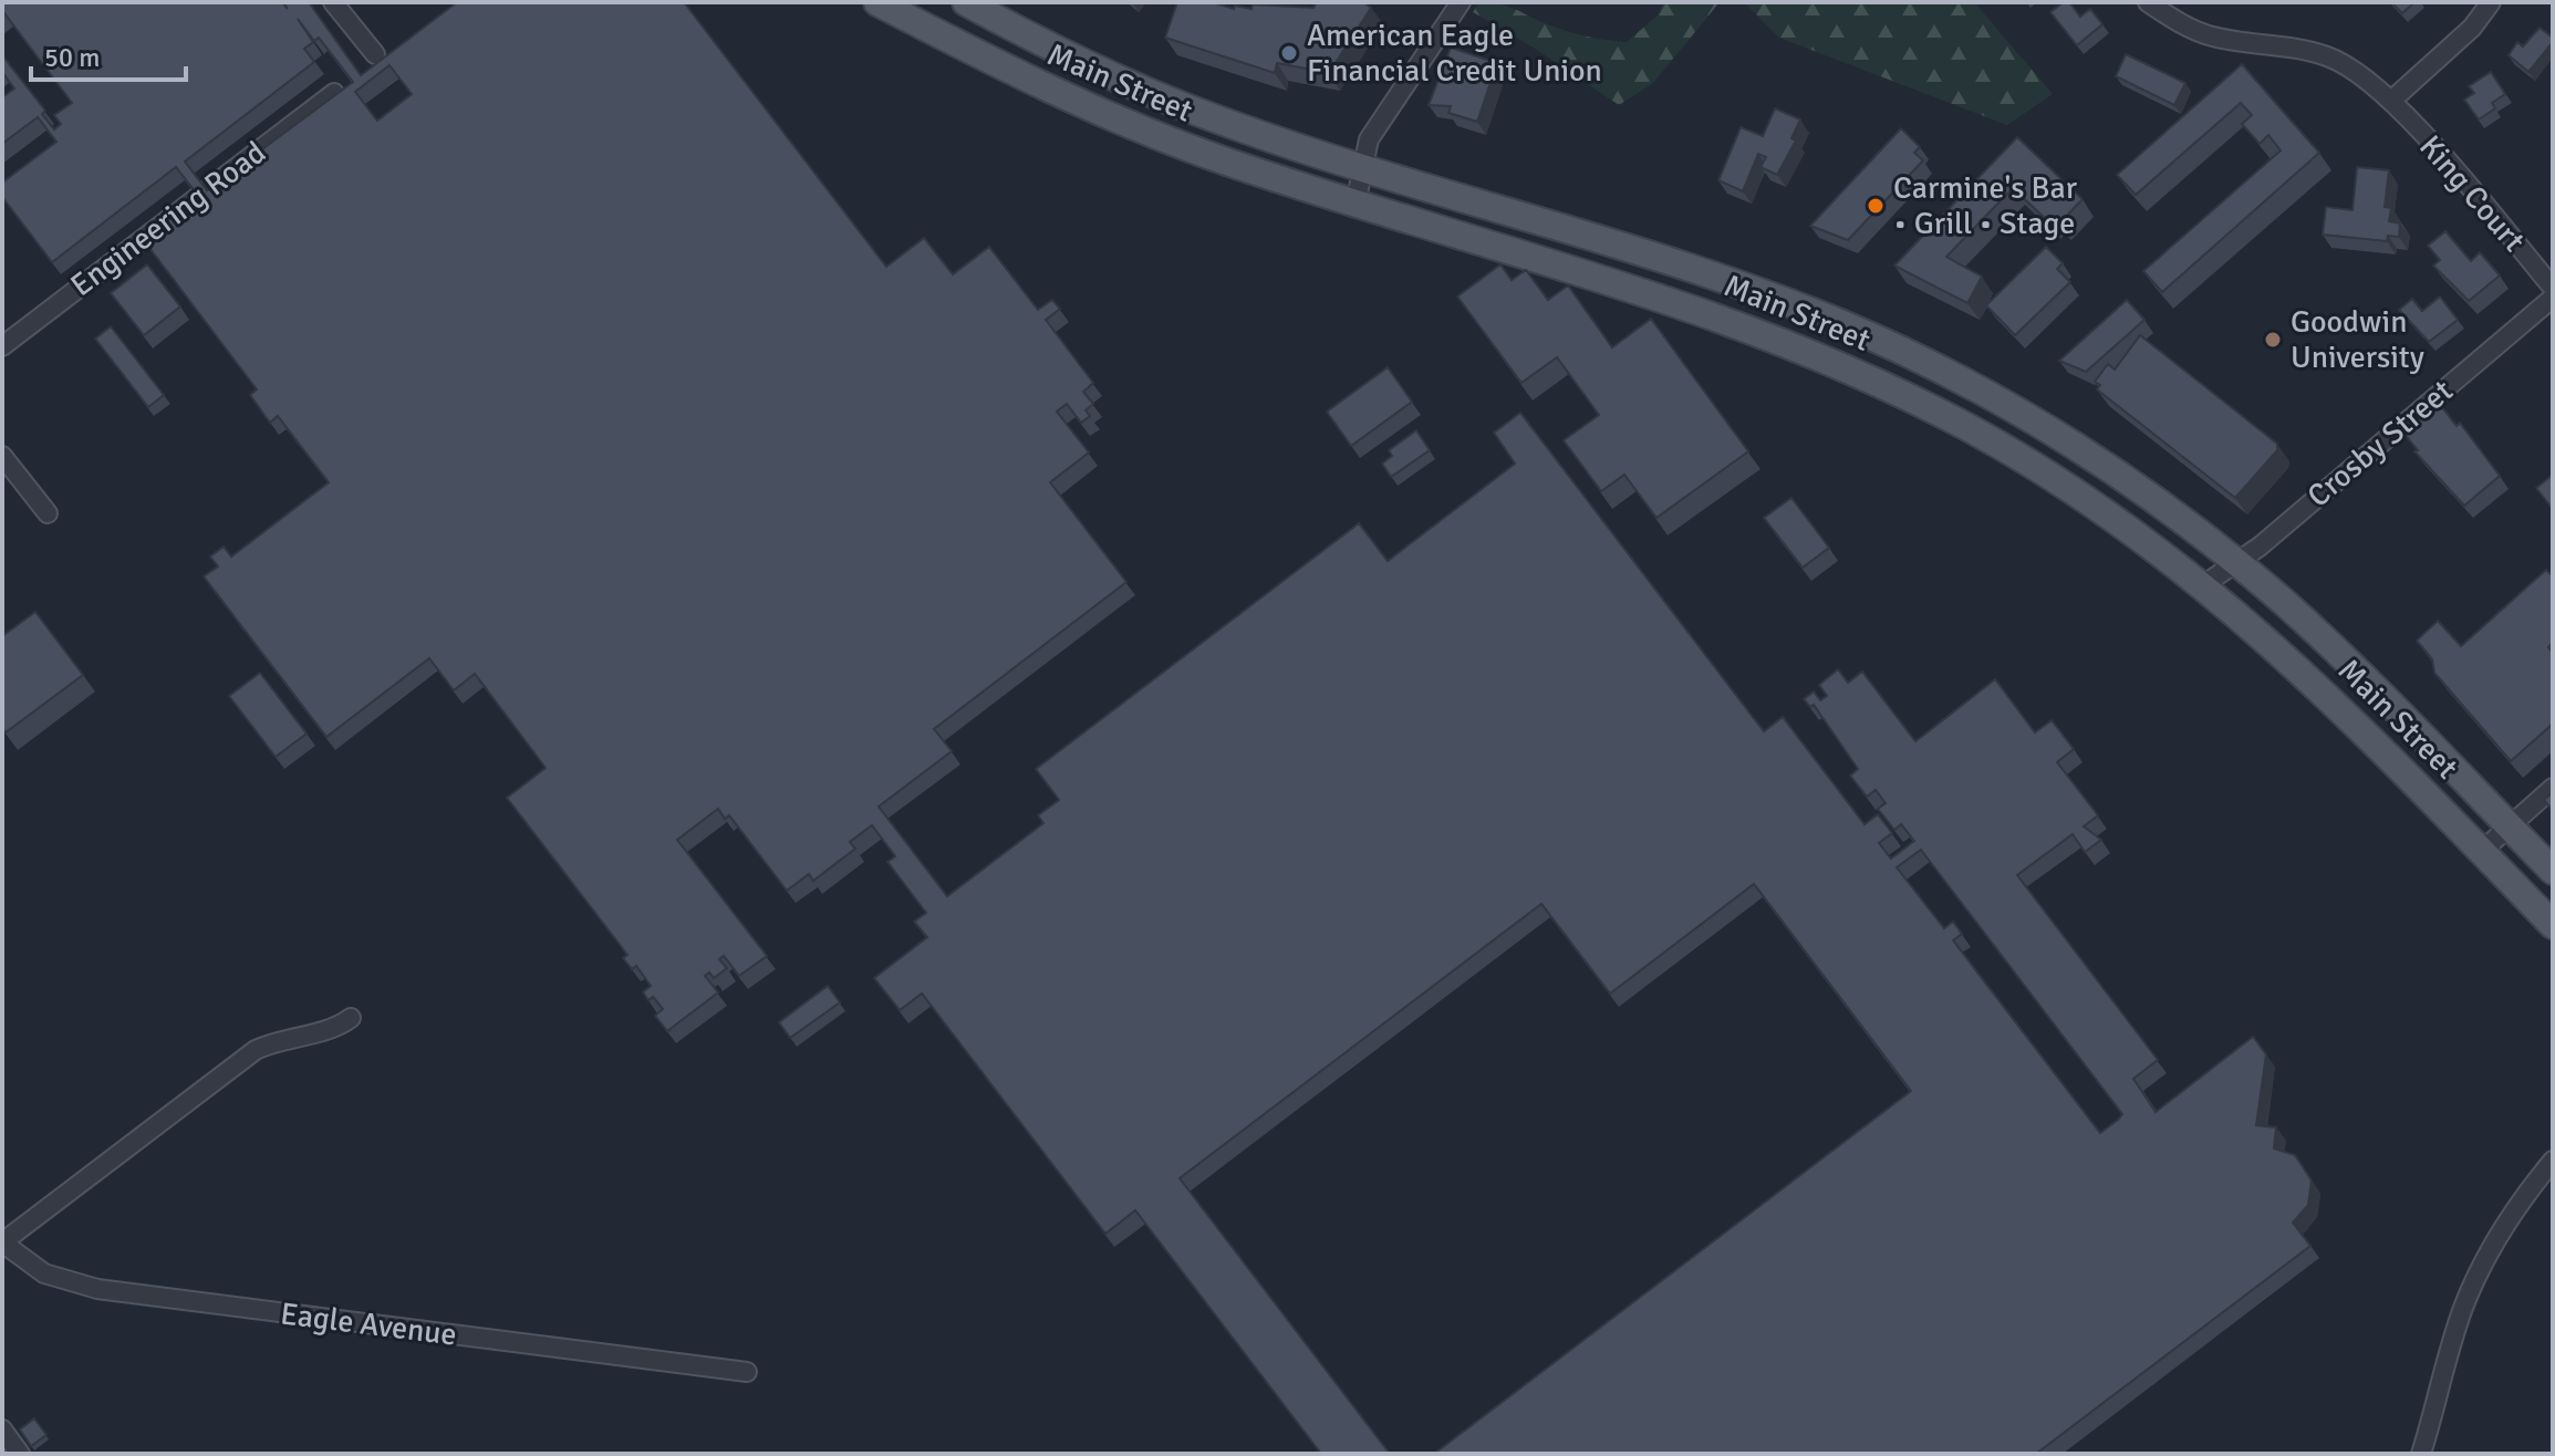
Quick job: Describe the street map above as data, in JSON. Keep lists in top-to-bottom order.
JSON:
{
  "streets": {
    "main road": ["Main Street"],
    "street": [
      "King Court",
      "Engineering Road",
      "Crosby Street",
      "Eagle Avenue"
    ]
  },
  "crossings": [
    ["Main Street", "Crosby Street"]
  ],
  "places": ["American Eagle Financial Credit Union", "Carmine's Bar • Grill • Stage", "Goodwin University"],
  "scale_bar": "50 m"
}
